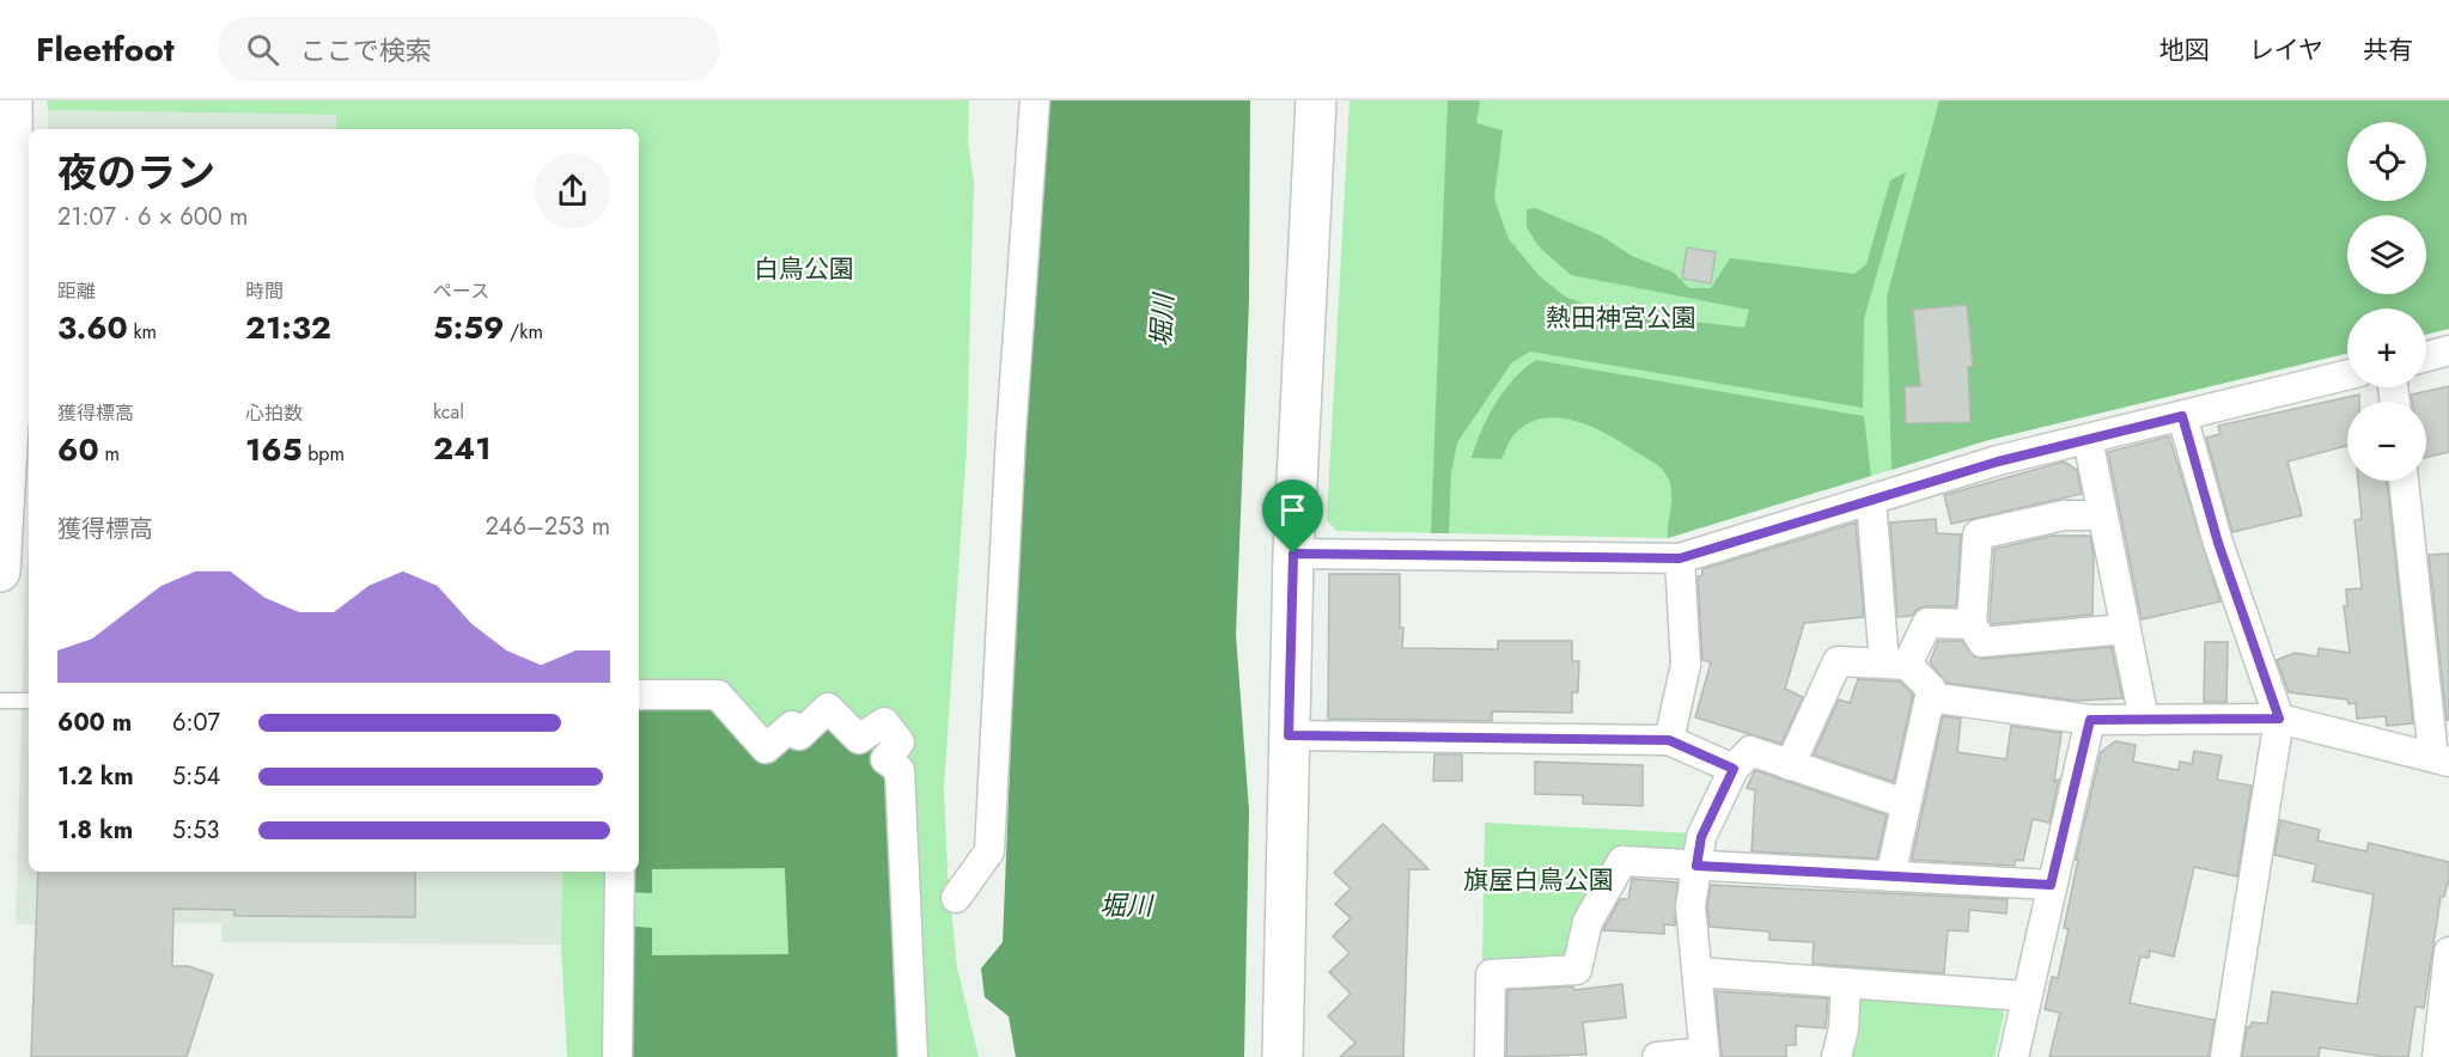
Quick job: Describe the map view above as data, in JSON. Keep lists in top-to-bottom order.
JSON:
{
  "water": ["堀川"],
  "parks": ["白鳥公園", "熱田神宮公園", "旗屋白鳥公園"],
  "page": {
    "header": "Fleetfoot",
    "search": "ここで検索",
    "nav": ["地図", "レイヤ", "共有"],
    "map_buttons": ["+", "−"],
    "heading": ["夜のラン", "21:07 · 6 × 600 m"],
    "stats": [
      ["距離", "3.60 km"],
      ["時間", "21:32"],
      ["ペース", "5:59 /km"],
      ["獲得標高", "60 m"],
      ["心拍数", "165 bpm"],
      ["kcal", "241"]
    ],
    "chart": ["獲得標高", "246–253 m"],
    "list": [
      {
        "name": "600 m",
        "note": "6:07"
      },
      {
        "name": "1.2 km",
        "note": "5:54"
      },
      {
        "name": "1.8 km",
        "note": "5:53"
      }
    ]
  }
}
